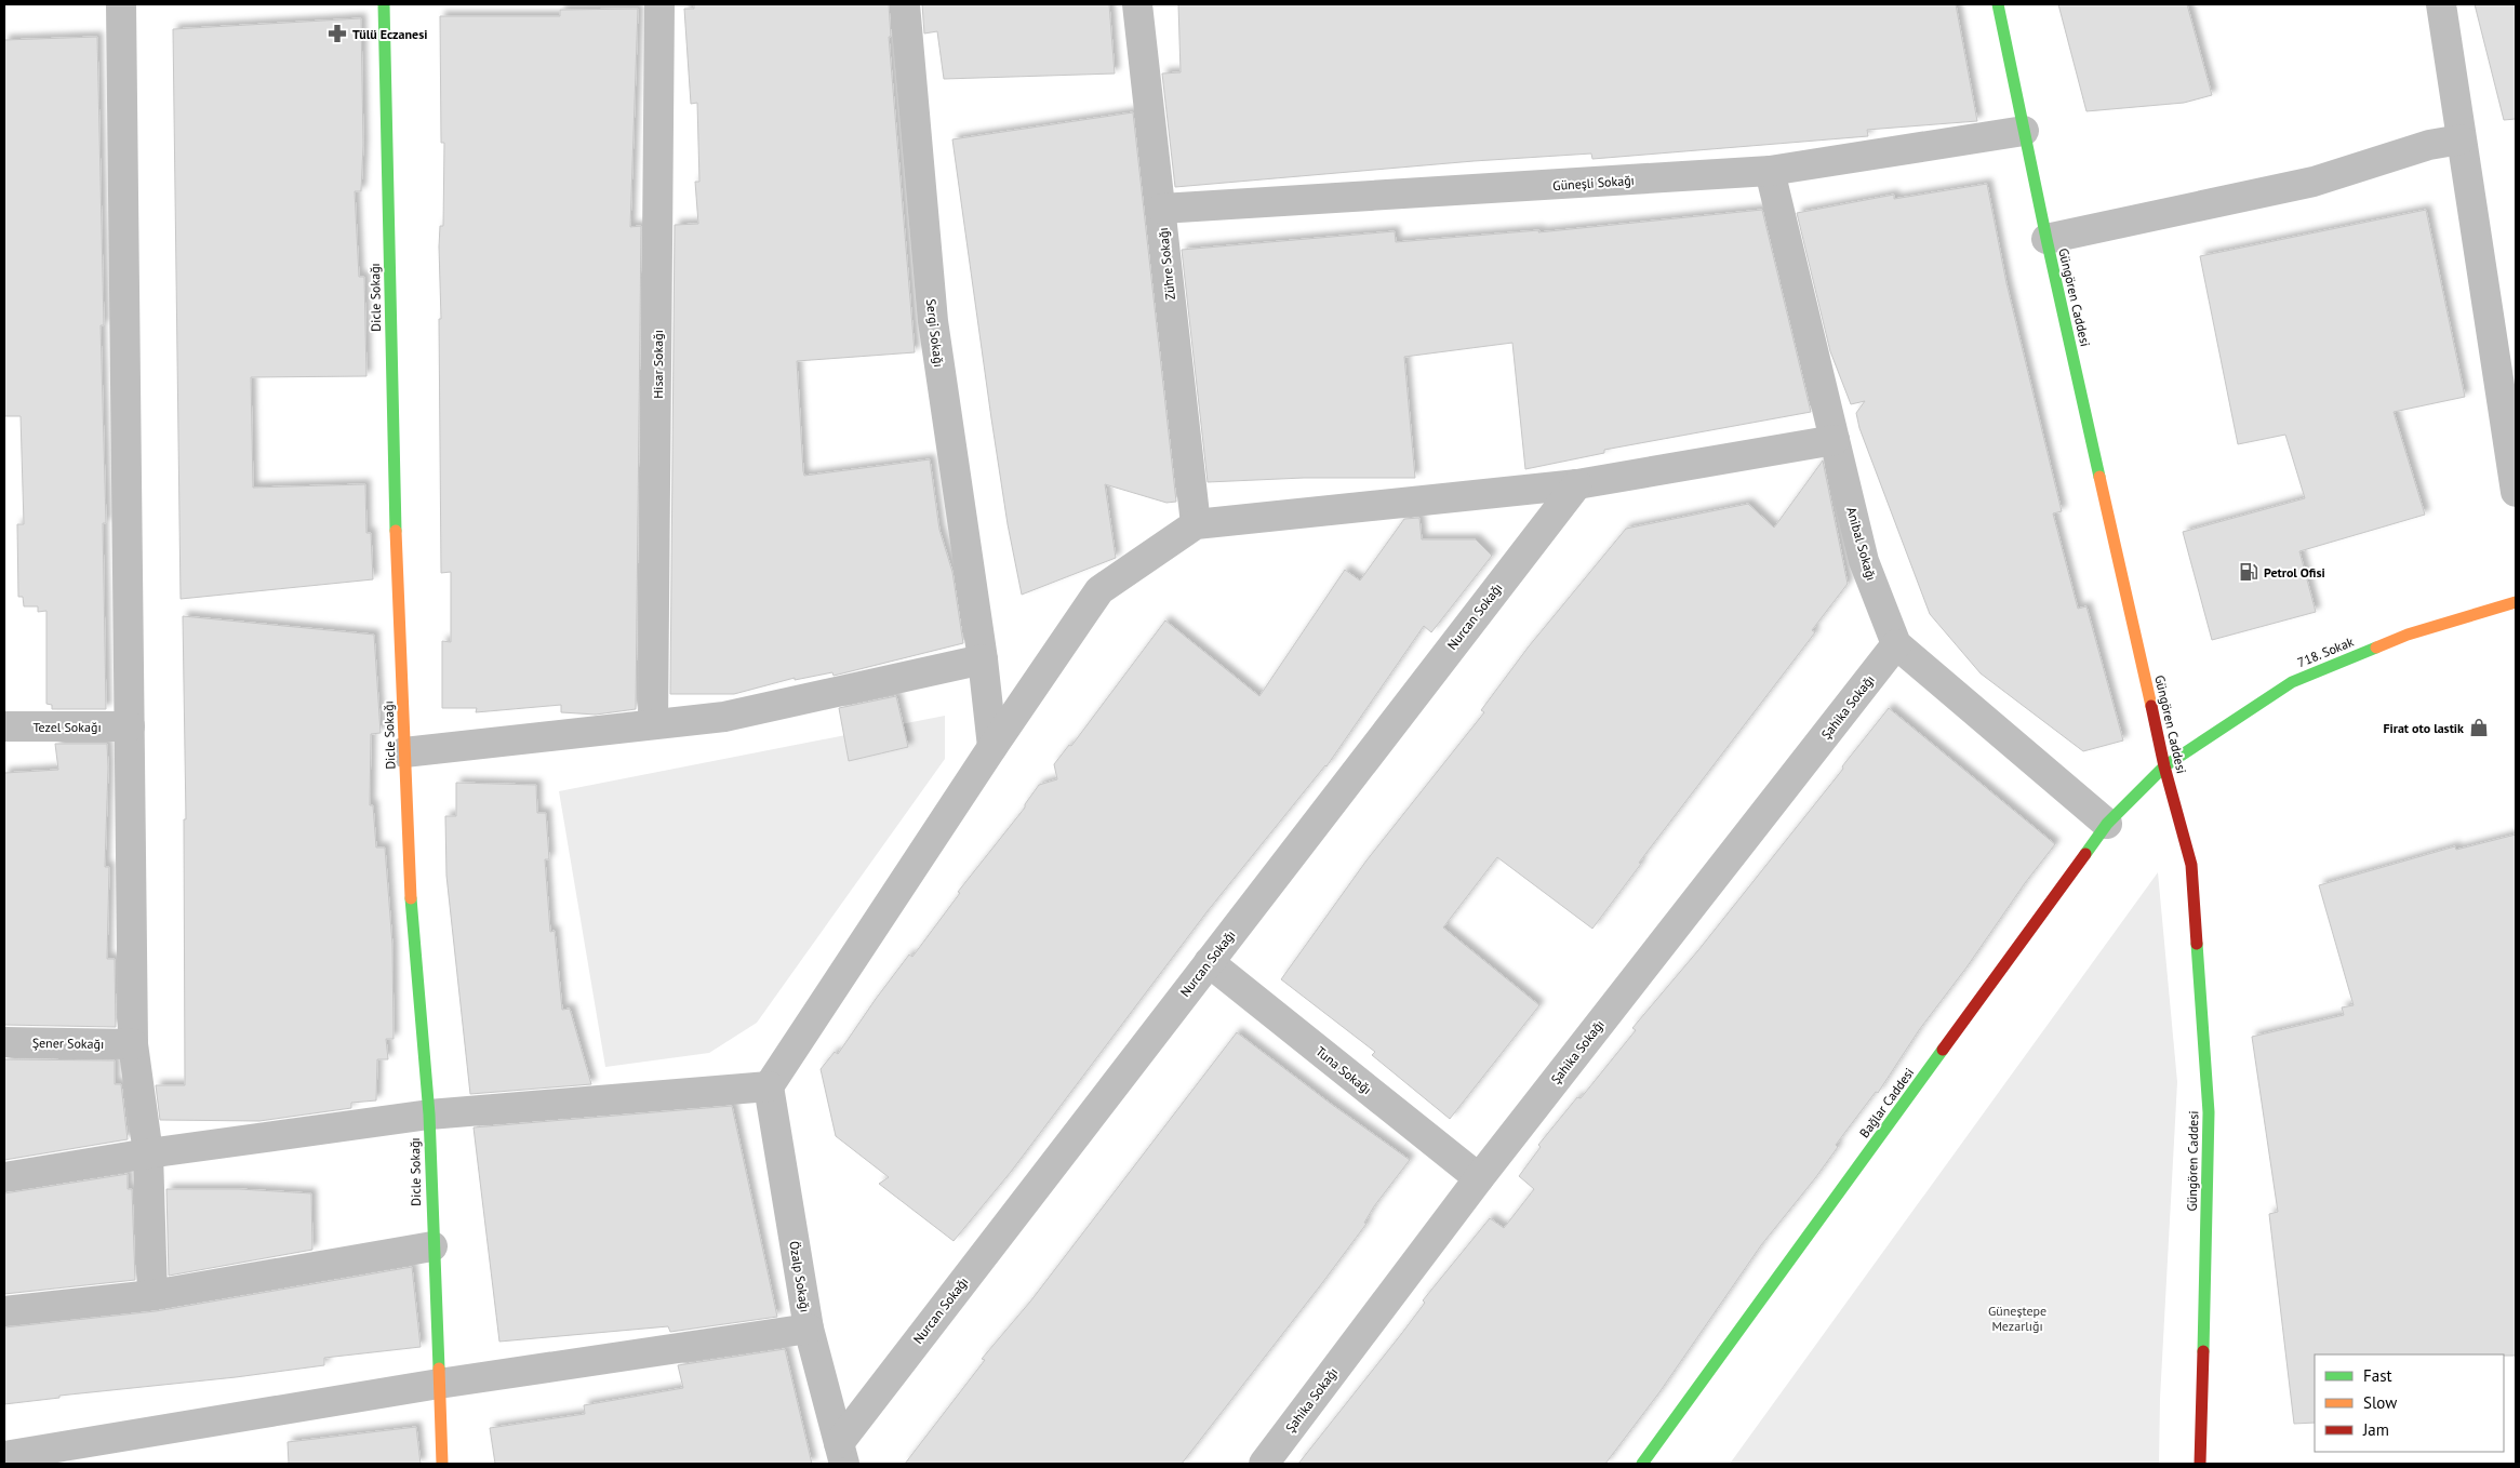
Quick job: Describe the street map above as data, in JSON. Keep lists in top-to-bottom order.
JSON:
{
  "streets": {
    "street": [
      "Güneşli Sokağı",
      "Zühre Sokağı",
      "Dicle Sokağı",
      "Güngören Caddesi",
      "Sergi Sokağı",
      "Hisar Sokağı",
      "Anibal Sokağı",
      "Nurcan Sokağı",
      "718. Sokak",
      "Şahika Sokağı",
      "Tezel Sokağı",
      "Şener Sokağı",
      "Tuna Sokağı",
      "Bağlar Caddesi",
      "Özalp Sokağı"
    ]
  },
  "crossings": [
    ["Güneşli Sokağı", "Zühre Sokağı"],
    ["Güneşli Sokağı", "Güngören Caddesi"],
    ["Güneşli Sokağı", "Anibal Sokağı"],
    ["Güngören Caddesi", "718. Sokak"],
    ["Güngören Caddesi", "Bağlar Caddesi"],
    ["Anibal Sokağı", "Şahika Sokağı"],
    ["Anibal Sokağı", "Bağlar Caddesi"],
    ["Nurcan Sokağı", "Tuna Sokağı"],
    ["Nurcan Sokağı", "Özalp Sokağı"],
    ["718. Sokak", "Bağlar Caddesi"],
    ["Şahika Sokağı", "Tuna Sokağı"]
  ],
  "parks": ["Güneştepe Mezarlığı"],
  "places": {
    "pharmacy": ["Tülü Eczanesi"],
    "fuel station": ["Petrol Ofisi"],
    "shop": ["Firat oto lastik"]
  },
  "legend": ["Fast", "Slow", "Jam"]
}
